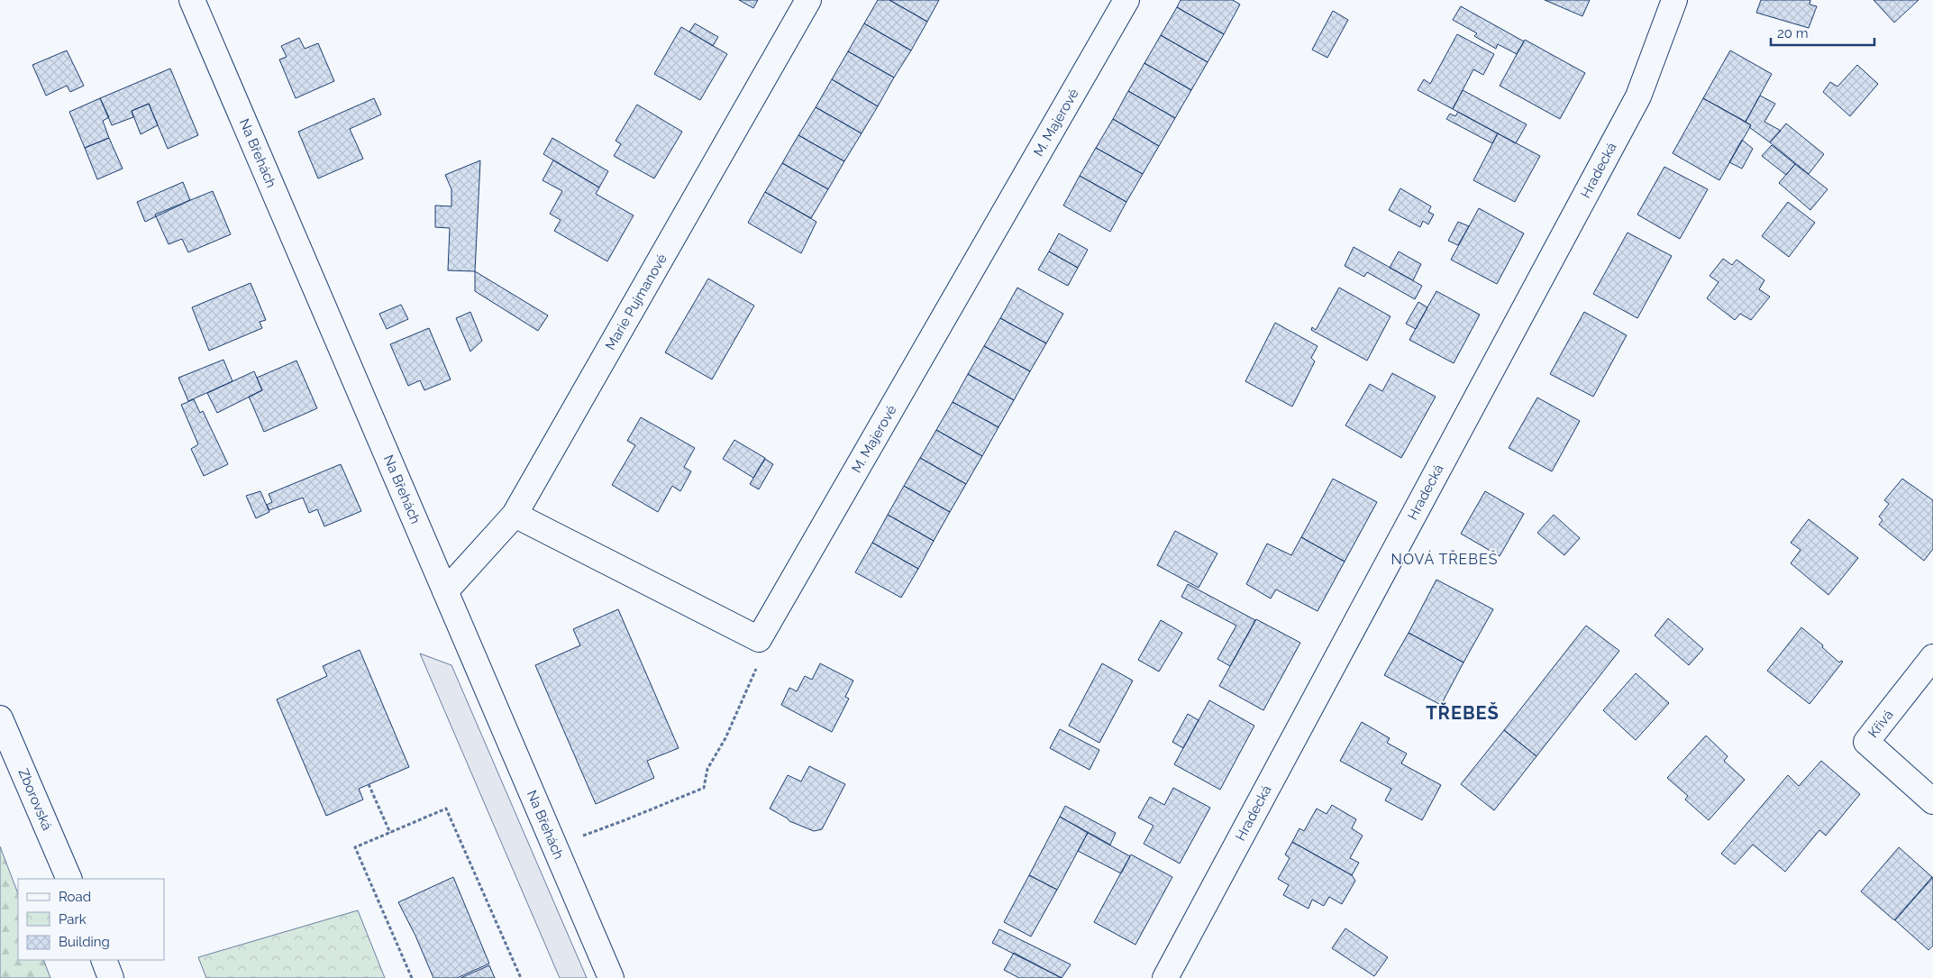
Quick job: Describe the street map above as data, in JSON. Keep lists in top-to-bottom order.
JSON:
{
  "streets": {
    "street": [
      "M. Majerové",
      "Na Břehách",
      "Hradecká",
      "Marie Pujmanové",
      "Křivá",
      "Zborovská"
    ]
  },
  "crossings": [
    ["M. Majerové", "Marie Pujmanové"],
    ["Na Břehách", "Marie Pujmanové"]
  ],
  "districts": ["NOVÁ TŘEBEŠ", "TŘEBEŠ"],
  "legend": ["Road", "Park", "Building"],
  "scale_bar": "20 m"
}
